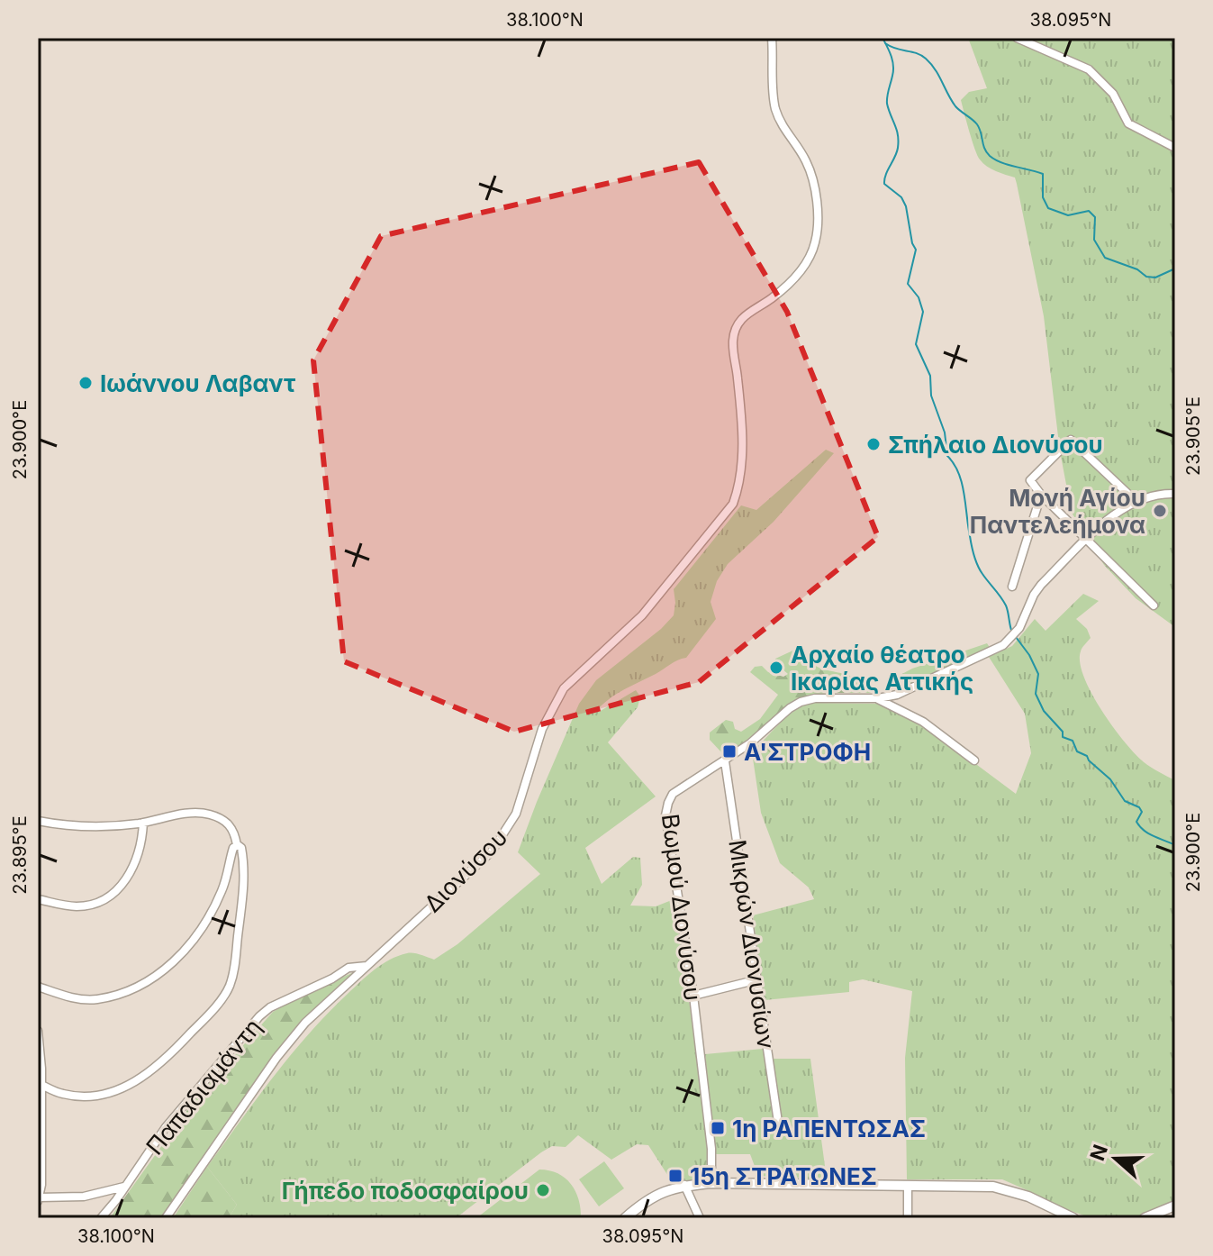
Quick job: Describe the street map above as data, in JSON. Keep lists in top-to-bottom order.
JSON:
{
  "streets": {
    "street": [
      "Διονύσου",
      "Βωμού Διονύσου",
      "Μικρών Διονυσίων",
      "Παπαδιαμάντη"
    ]
  },
  "crossings": [
    ["Διονύσου", "Παπαδιαμάντη"],
    ["Βωμού Διονύσου", "Μικρών Διονυσίων"]
  ],
  "places": {
    "other": [
      "Ιωάννου Λαβαντ",
      "Σπήλαιο Διονύσου",
      "Μονή Αγίου Παντελεήμονα",
      "Αρχαίο θέατρο Ικαρίας Αττικής",
      "Γήπεδο ποδοσφαίρου"
    ],
    "transit": ["Α'ΣΤΡΟΦΗ", "1η ΡΑΠΕΝΤΩΣΑΣ", "15η ΣΤΡΑΤΩΝΕΣ"]
  },
  "north": "left",
  "coordinates": [
    "38.100°N",
    "38.095°N",
    "23.905°E",
    "23.900°E",
    "23.895°E"
  ]
}
